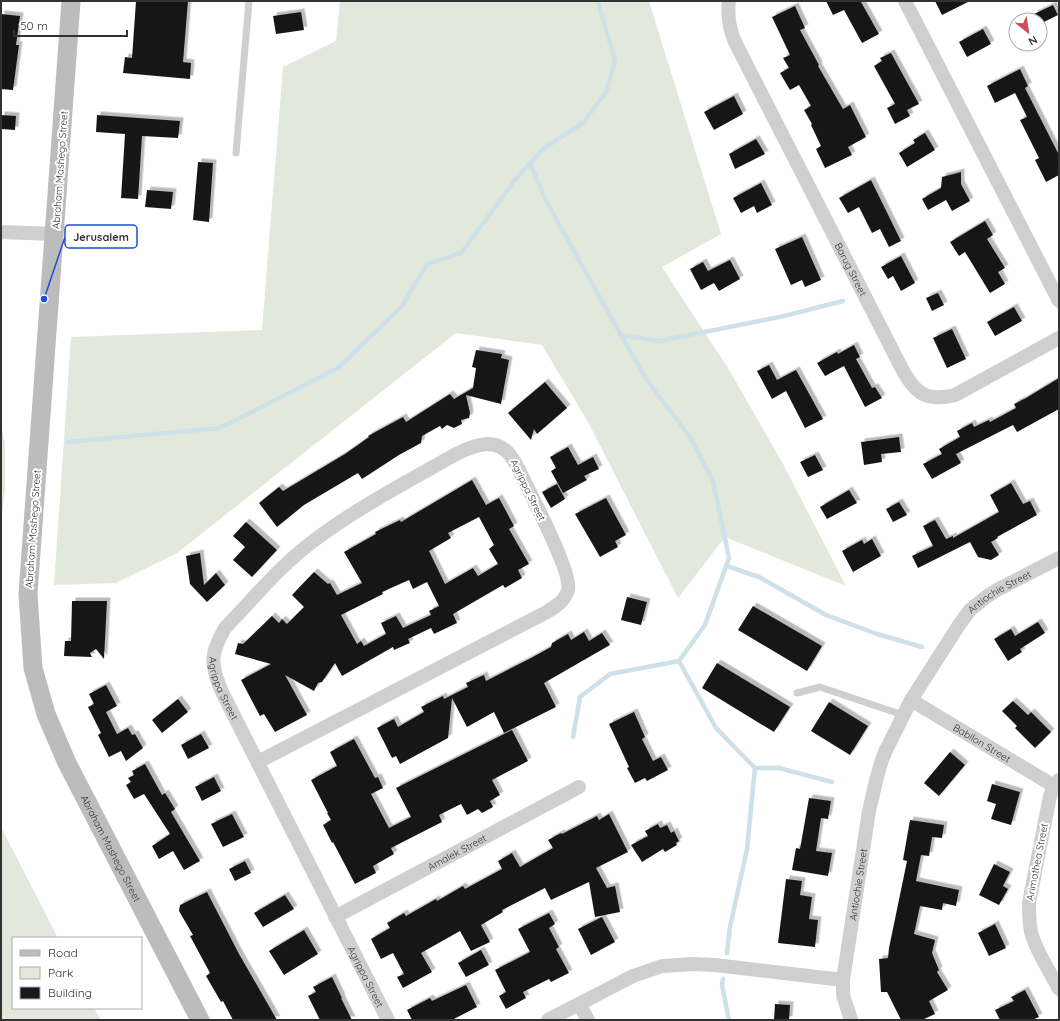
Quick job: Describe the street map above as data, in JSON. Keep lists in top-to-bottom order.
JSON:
{
  "streets": {
    "main road": ["Abraham Mashego Street"],
    "street": [
      "Barug Street",
      "Agrippa Street",
      "Antiochie Street",
      "Babilon Street",
      "Amalek Street",
      "Arimathea Street"
    ]
  },
  "crossings": [
    ["Agrippa Street", "Amalek Street"],
    ["Antiochie Street", "Babilon Street"],
    ["Babilon Street", "Arimathea Street"]
  ],
  "places": ["Jerusalem"],
  "legend": ["Road", "Park", "Building"],
  "scale_bar": "50 m",
  "north": "bottom right"
}
